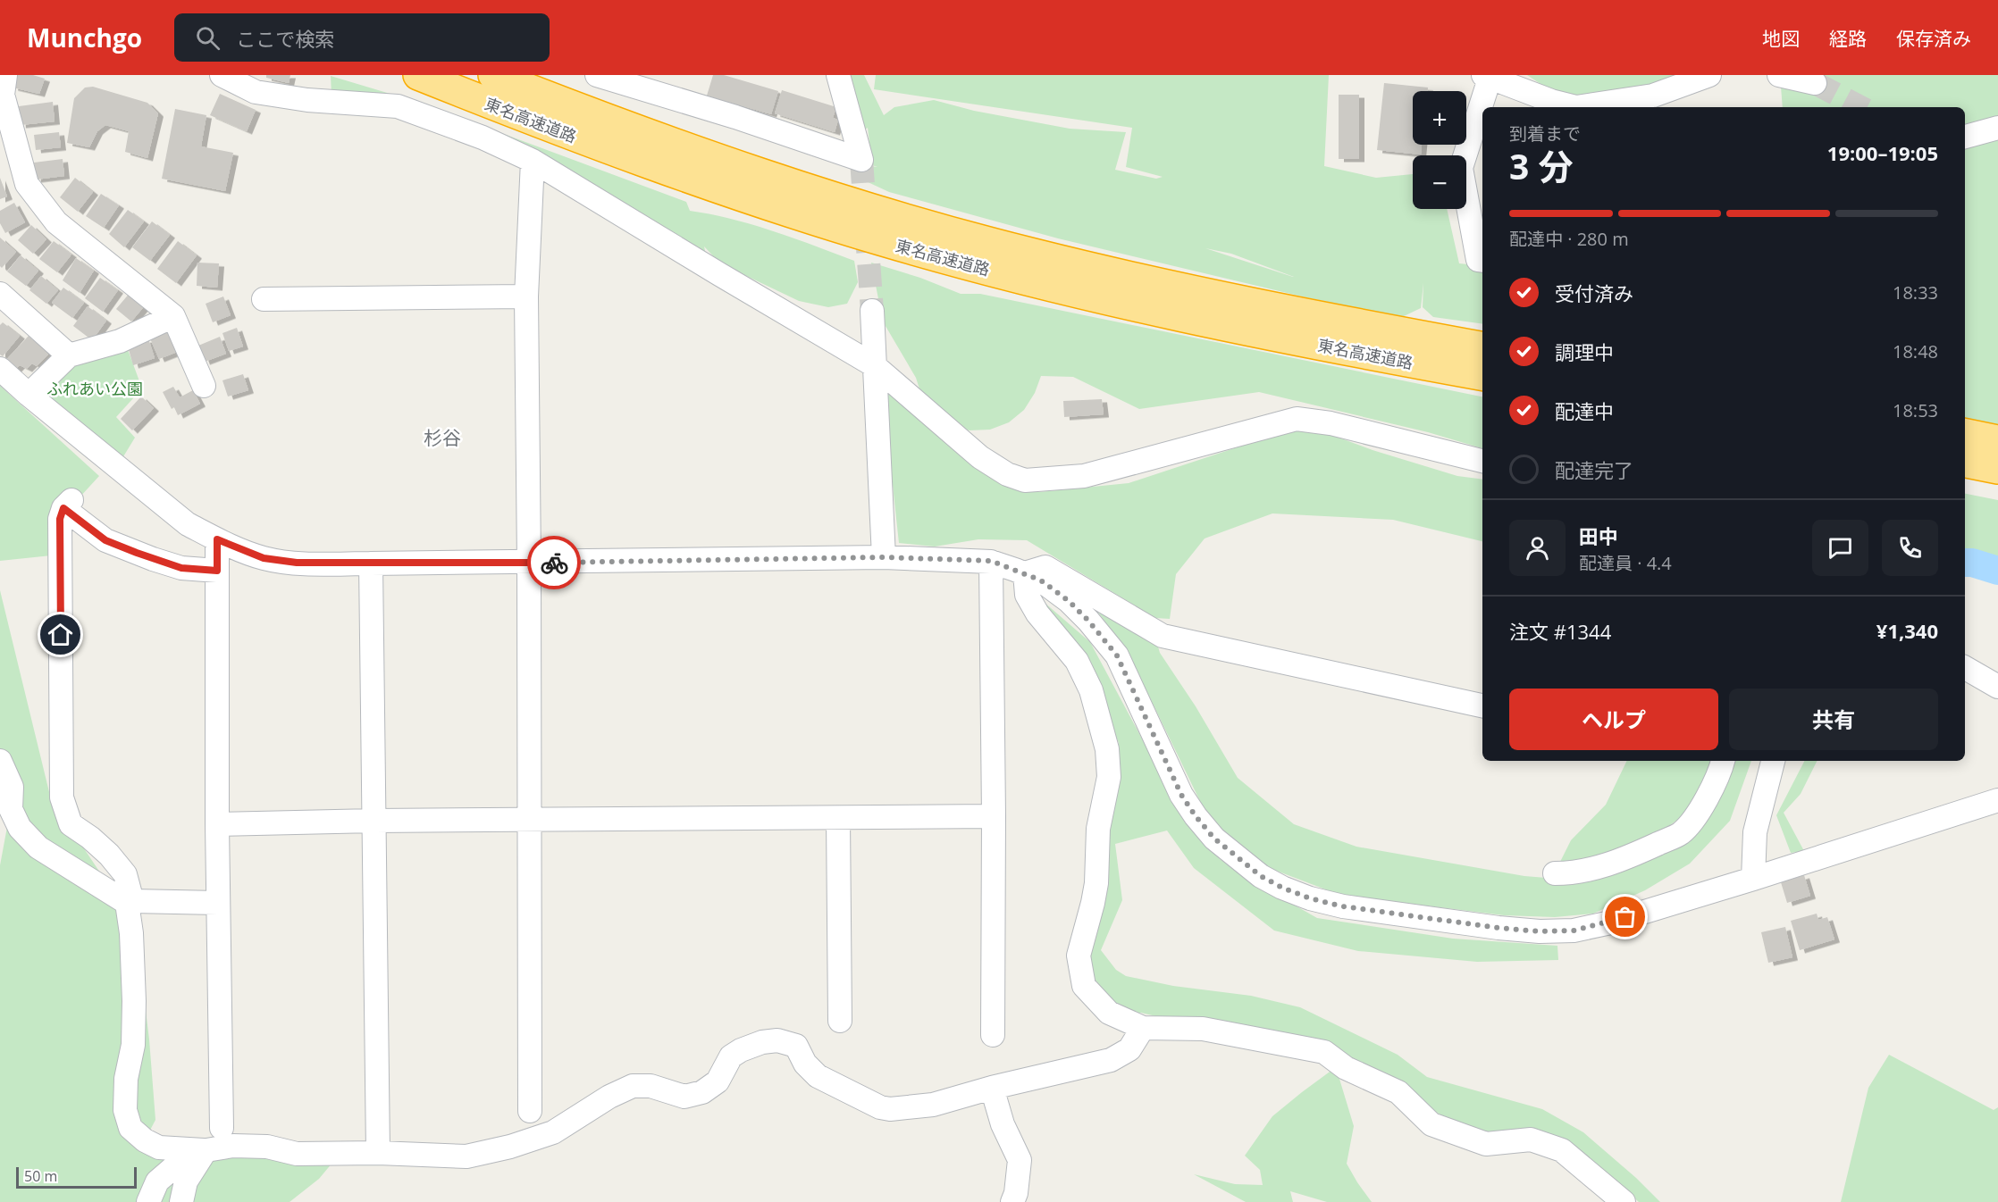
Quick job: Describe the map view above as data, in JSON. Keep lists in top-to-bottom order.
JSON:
{
  "streets": {
    "highway": ["東名高速道路"]
  },
  "districts": ["杉谷"],
  "parks": ["ふれあい公園"],
  "scale_bar": "50 m",
  "page": {
    "header": "Munchgo",
    "search": "ここで検索",
    "nav": ["地図", "経路", "保存済み"],
    "map_buttons": ["+", "−"],
    "heading": ["3 分", "到着まで", "19:00–19:05"],
    "panel": [
      "田中",
      "配達員 · 4.4",
      "注文 #1344",
      "¥1,340"
    ],
    "bar": "配達中 · 280 m",
    "list": [
      ["受付済み", "18:33"],
      ["調理中", "18:48"],
      ["配達中", "18:53"],
      "配達完了"
    ],
    "buttons": ["ヘルプ", "共有"],
    "scale": "50 m"
  }
}
